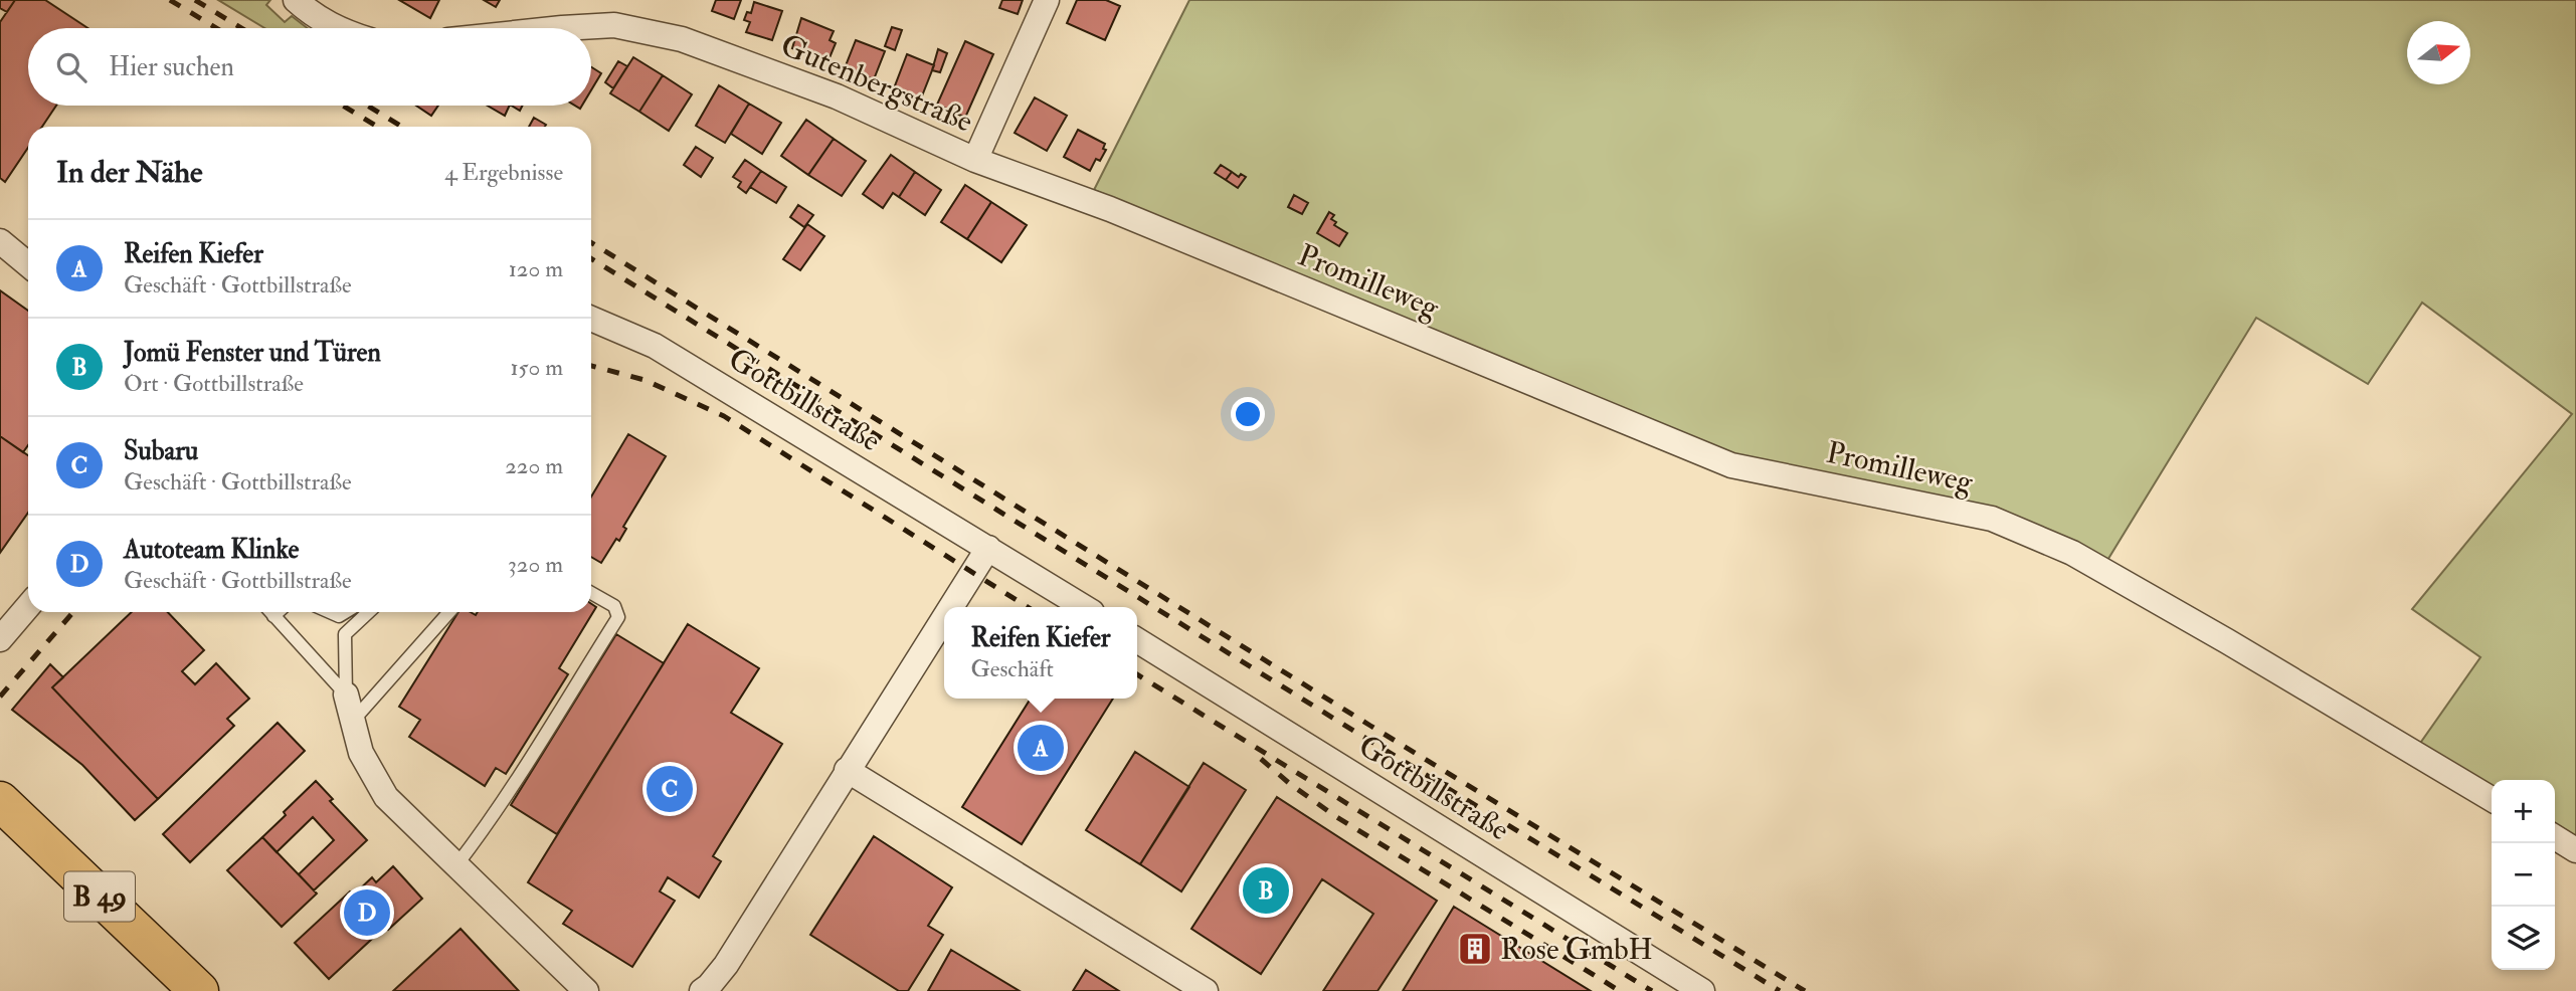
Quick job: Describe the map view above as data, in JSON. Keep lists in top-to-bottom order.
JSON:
{
  "streets": {
    "main road": ["B 49"],
    "street": ["Gutenbergstraße", "Promilleweg", "Gottbillstraße"]
  },
  "crossings": [
    ["Gutenbergstraße", "Promilleweg"]
  ],
  "places": {
    "building": ["Rose GmbH"]
  },
  "north": "right",
  "page": {
    "search": "Hier suchen",
    "heading": ["In der Nähe", "4 Ergebnisse"],
    "list": [
      {
        "mark": "A",
        "name": "Reifen Kiefer",
        "note": "Geschäft · Gottbillstraße",
        "value": "120 m"
      },
      {
        "mark": "B",
        "name": "Jomü Fenster und Türen",
        "note": "Ort · Gottbillstraße",
        "value": "150 m"
      },
      {
        "mark": "C",
        "name": "Subaru",
        "note": "Geschäft · Gottbillstraße",
        "value": "220 m"
      },
      {
        "mark": "D",
        "name": "Autoteam Klinke",
        "note": "Geschäft · Gottbillstraße",
        "value": "320 m"
      }
    ],
    "popup": ["Reifen Kiefer", "Geschäft"],
    "pins": [
      "A",
      "C",
      "B",
      "D"
    ],
    "map_buttons": ["+", "−"]
  }
}
